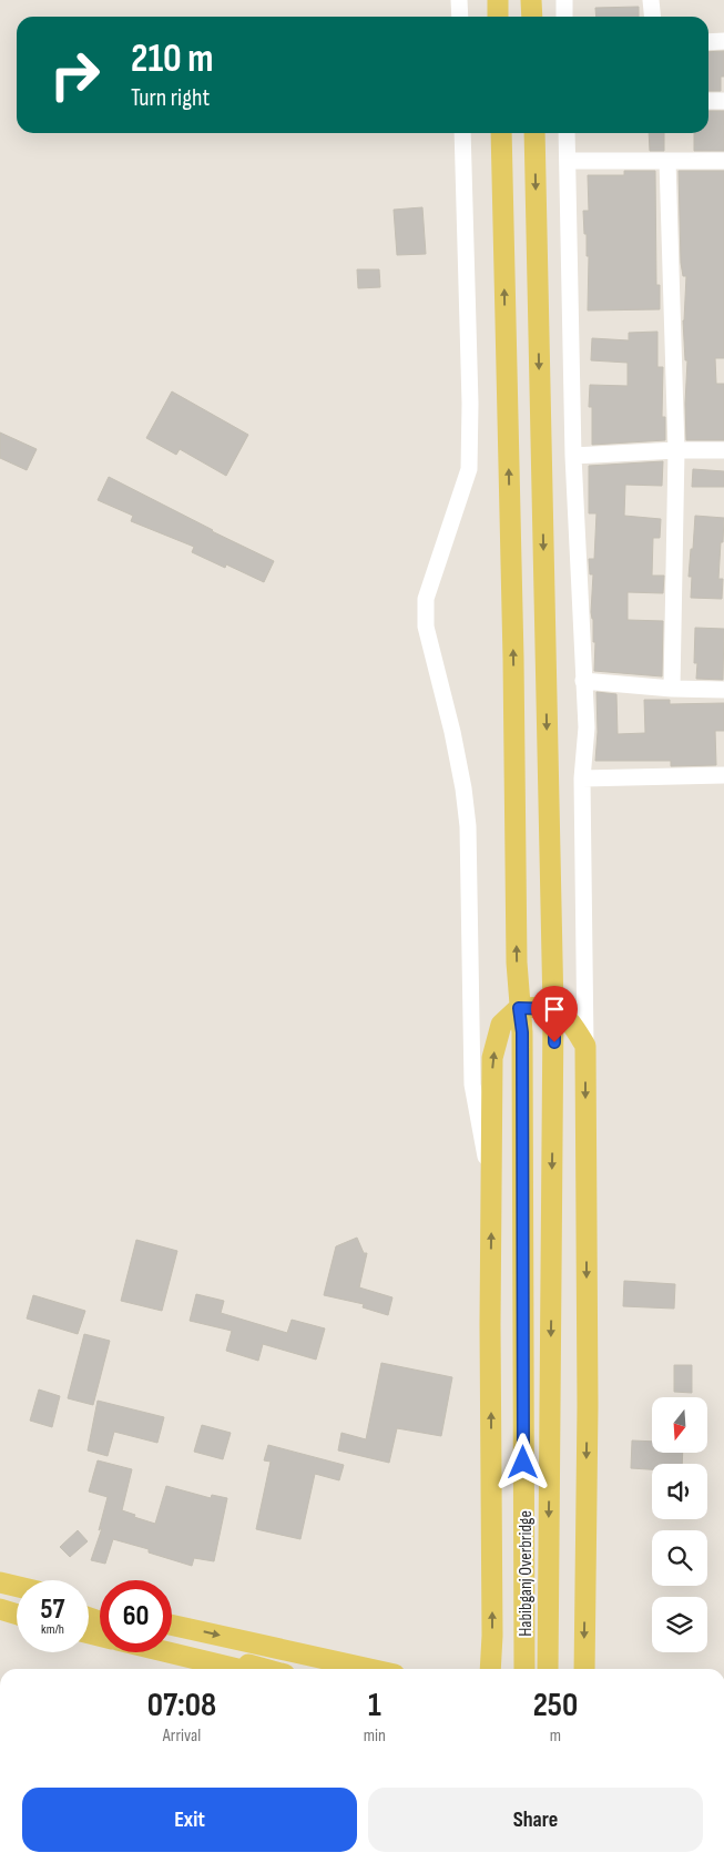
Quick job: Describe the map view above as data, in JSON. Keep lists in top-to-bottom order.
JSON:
{
  "streets": {
    "main road": ["Habibganj Overbridge"]
  },
  "north": "bottom",
  "page": {
    "turn": ["210 m", "Turn right"],
    "speed": "57 km/h",
    "limit": "60",
    "eta": [
      "07:08",
      "Arrival",
      "1",
      "min",
      "250",
      "m"
    ],
    "buttons": ["Exit", "Share"]
  }
}
